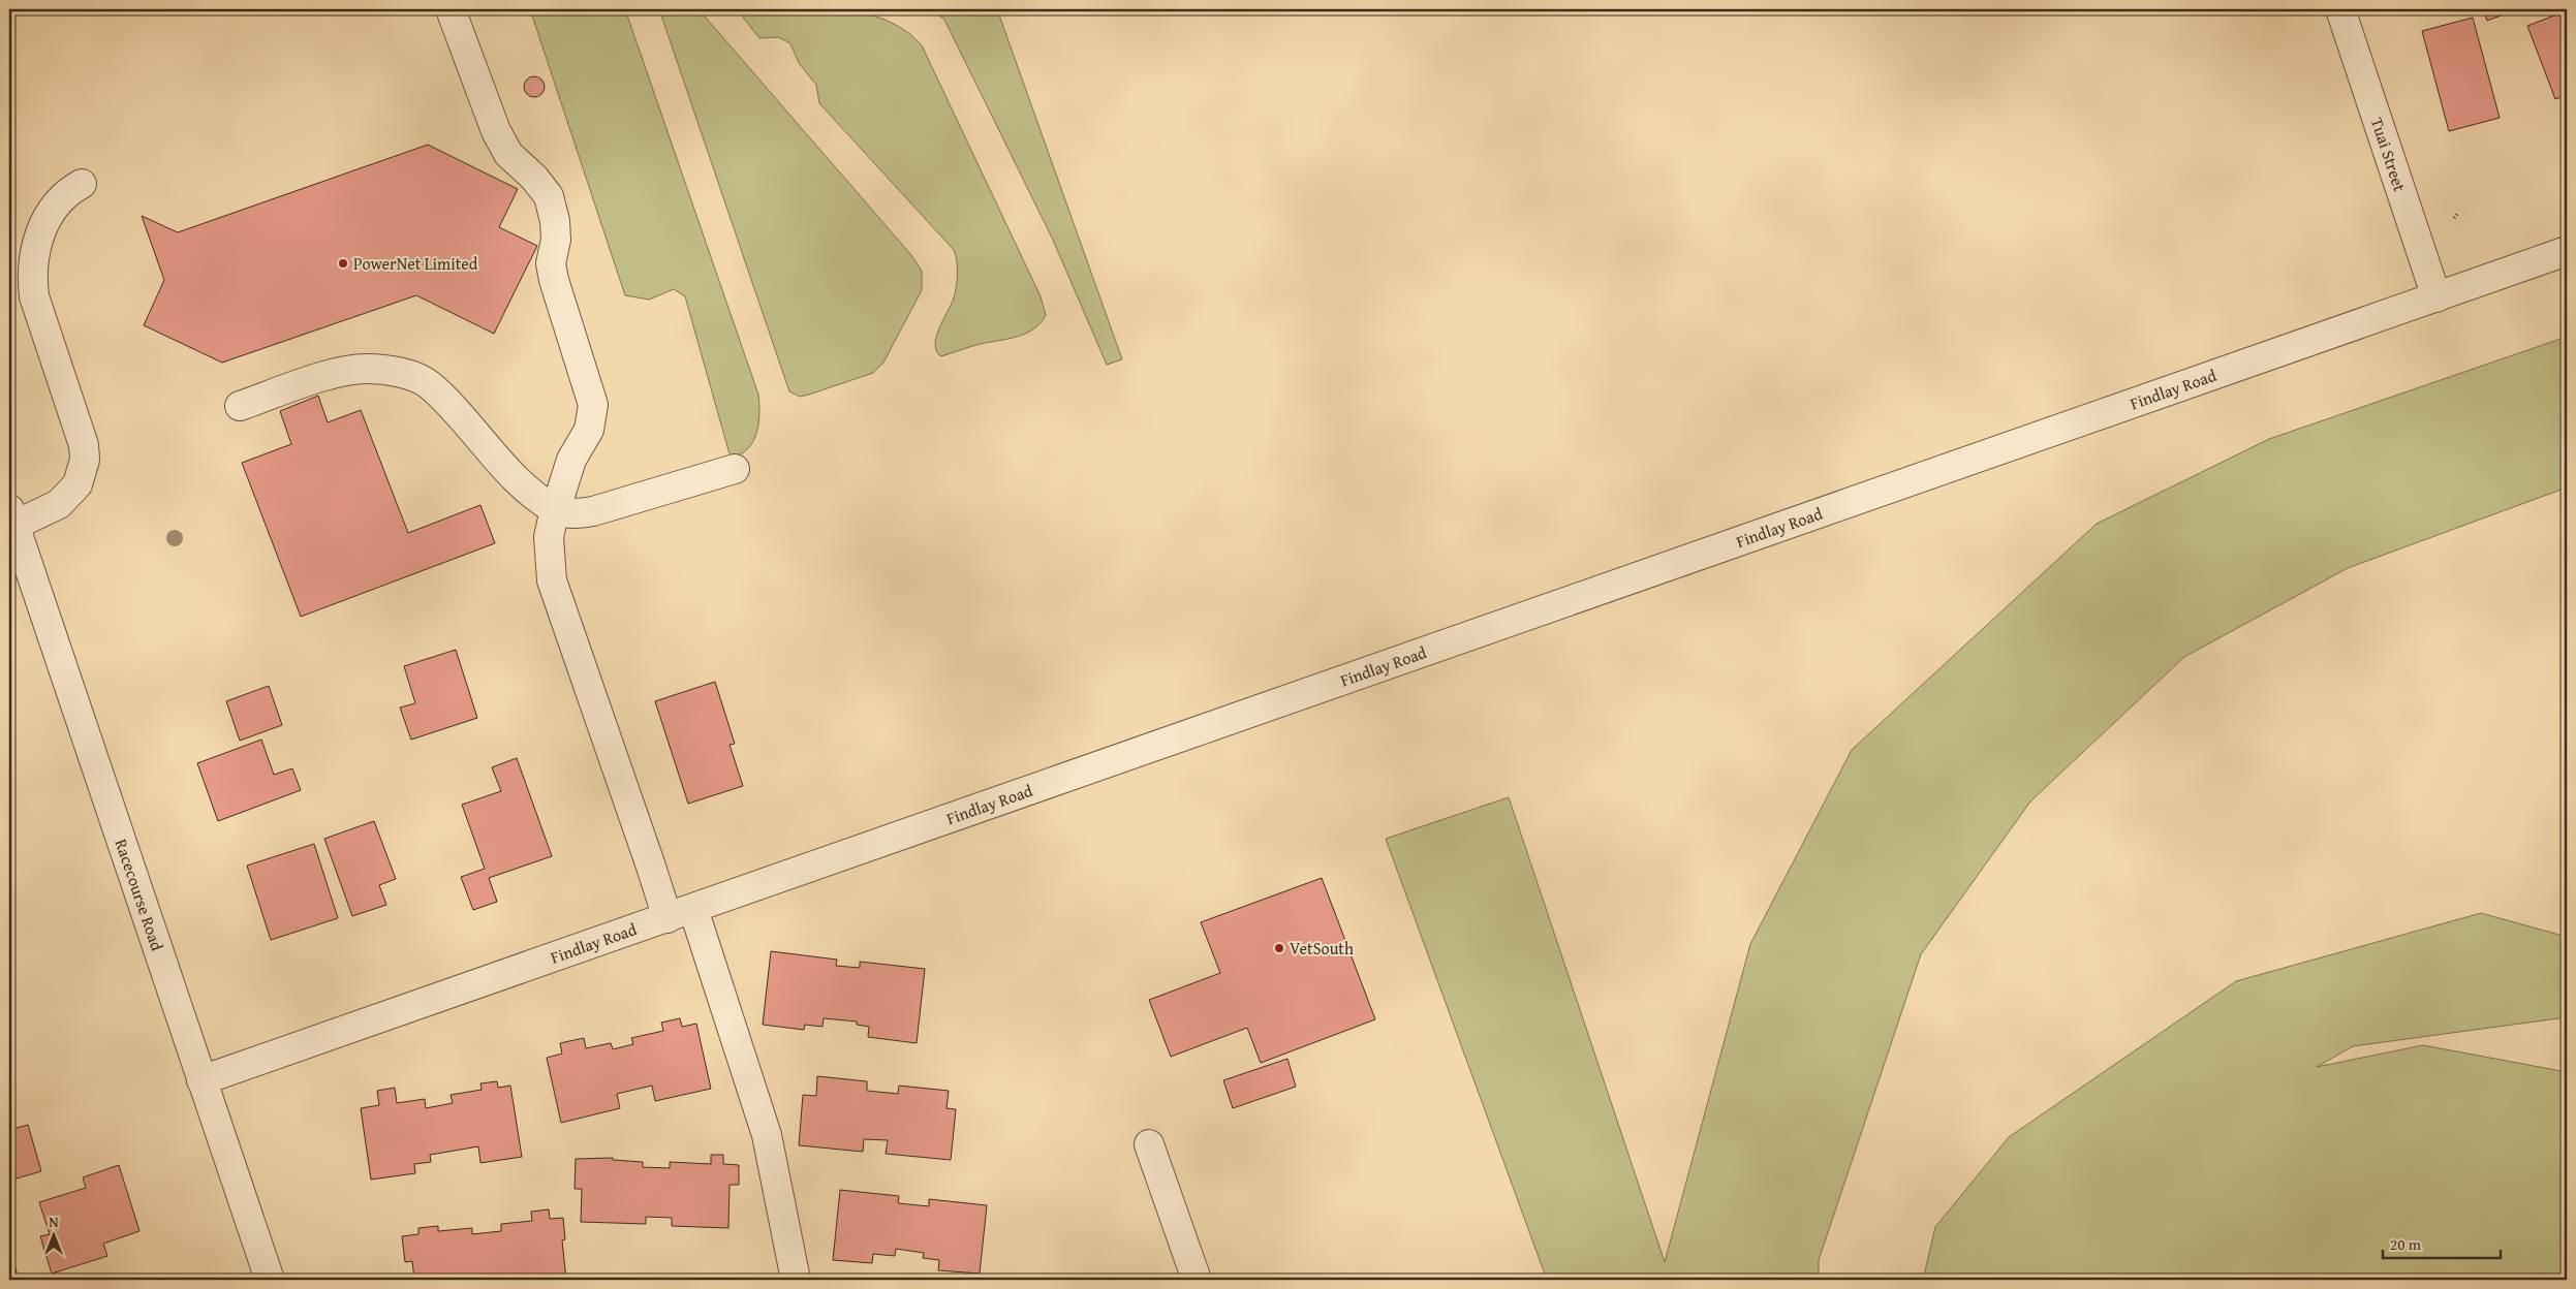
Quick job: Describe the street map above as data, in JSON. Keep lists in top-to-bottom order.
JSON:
{
  "streets": {
    "street": ["Tuai Street", "Findlay Road", "Racecourse Road"]
  },
  "crossings": [
    ["Tuai Street", "Findlay Road"],
    ["Findlay Road", "Racecourse Road"]
  ],
  "places": ["PowerNet Limited", "VetSouth"],
  "scale_bar": "20 m",
  "north": "top"
}
